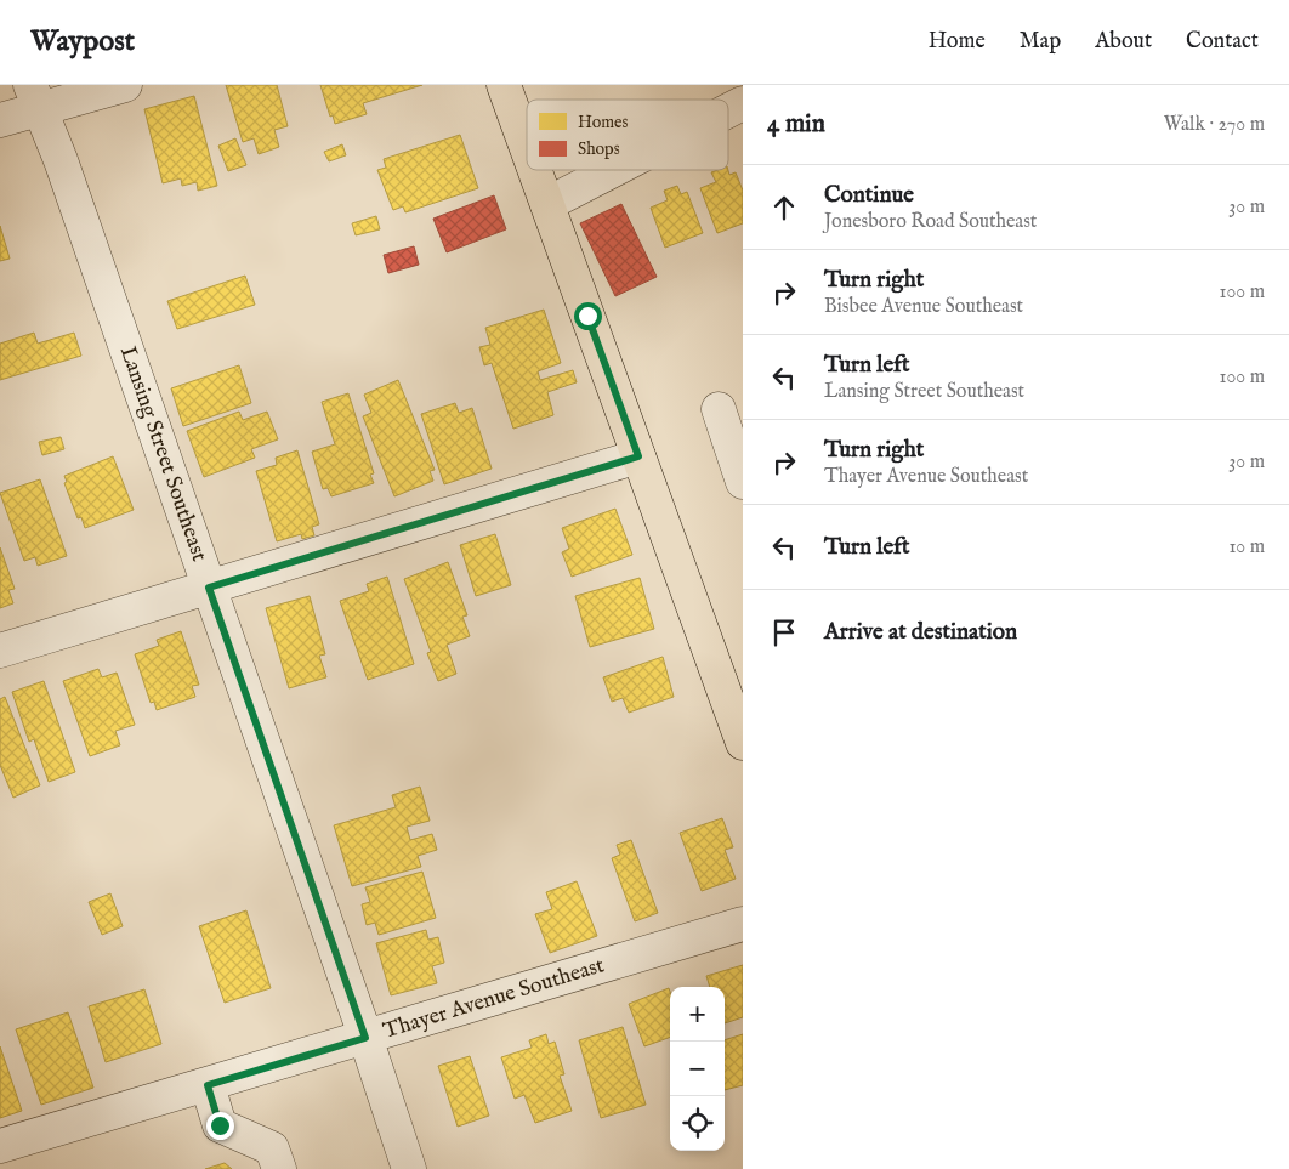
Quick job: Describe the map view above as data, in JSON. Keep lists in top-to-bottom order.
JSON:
{
  "streets": {
    "street": ["Lansing Street Southeast", "Thayer Avenue Southeast"]
  },
  "crossings": [
    ["Lansing Street Southeast", "Thayer Avenue Southeast"]
  ],
  "legend": ["Homes", "Shops"],
  "page": {
    "header": "Waypost",
    "nav": [
      "Home",
      "Map",
      "About",
      "Contact"
    ],
    "heading": ["4 min", "Walk · 270 m"],
    "list": [
      ["Continue", "Jonesboro Road Southeast", "30 m"],
      ["Turn right", "Bisbee Avenue Southeast", "100 m"],
      ["Turn left", "Lansing Street Southeast", "100 m"],
      ["Turn right", "Thayer Avenue Southeast", "30 m"],
      ["Turn left", "10 m"],
      "Arrive at destination"
    ],
    "map_buttons": ["+", "−"]
  }
}
